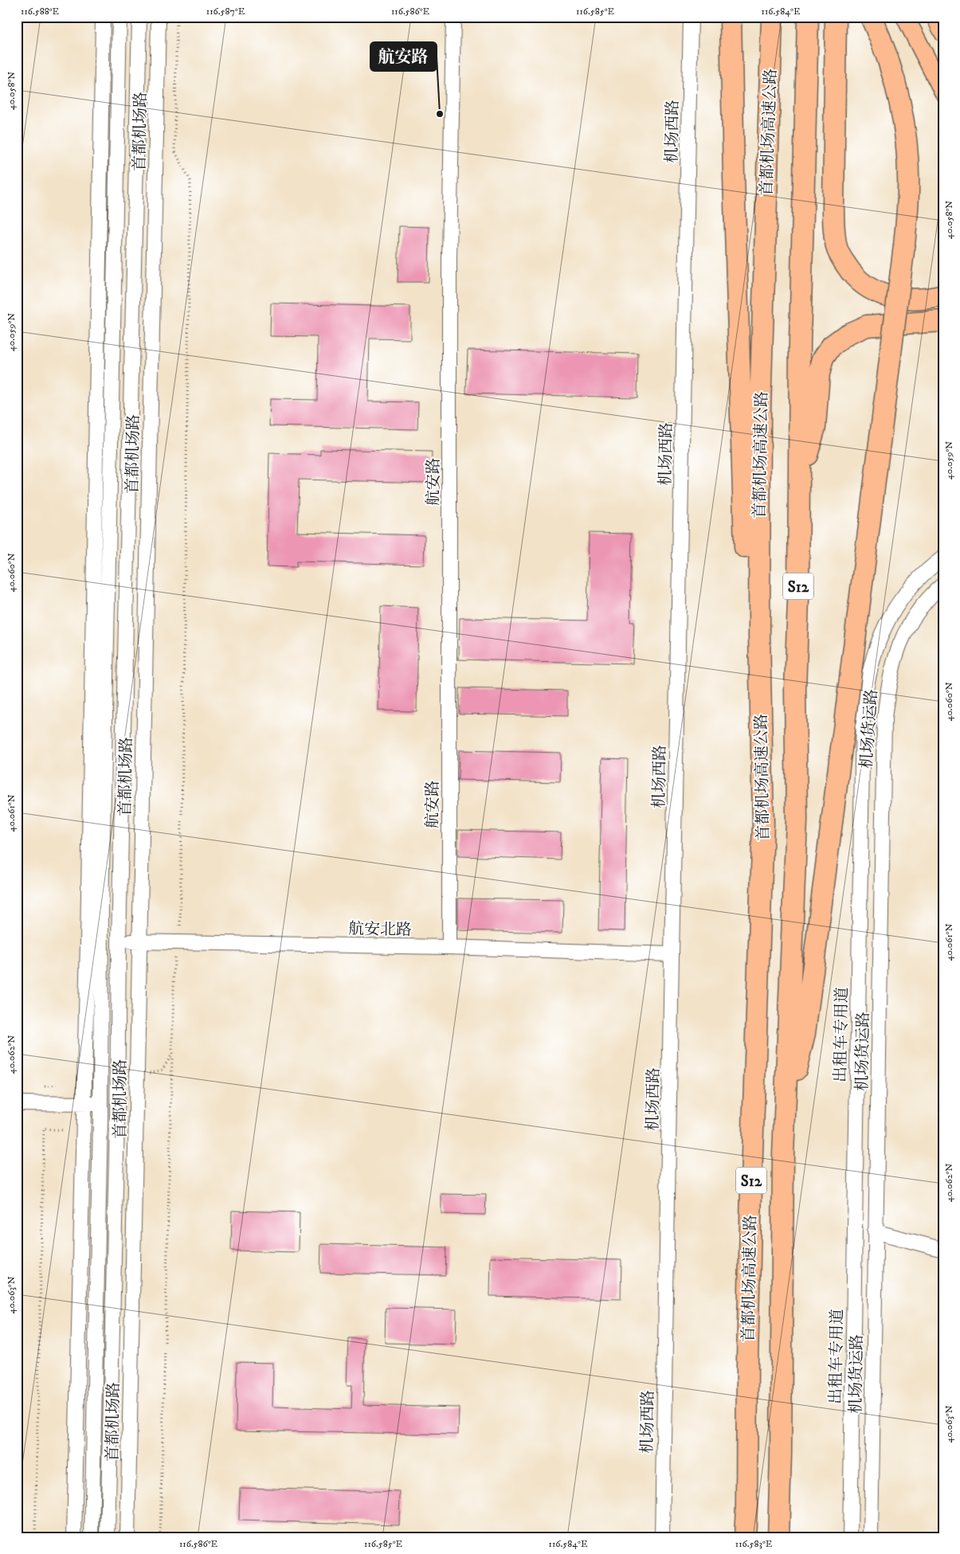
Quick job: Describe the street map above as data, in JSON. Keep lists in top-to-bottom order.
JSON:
{
  "streets": {
    "highway": ["首都机场高速公路", "S12"],
    "street": [
      "首都机场路",
      "机场西路",
      "航安路",
      "机场货运路",
      "航安北路",
      "出租车专用道"
    ]
  },
  "crossings": [
    ["首都机场路", "航安北路"],
    ["机场西路", "航安北路"],
    ["航安路", "航安北路"]
  ],
  "places": ["航安路"],
  "coordinates": [
    "116.588°E",
    "116.587°E",
    "116.586°E",
    "116.585°E",
    "116.584°E",
    "40.058°N",
    "40.059°N",
    "40.060°N",
    "40.061°N",
    "40.062°N",
    "40.063°N",
    "116.583°E"
  ]
}
